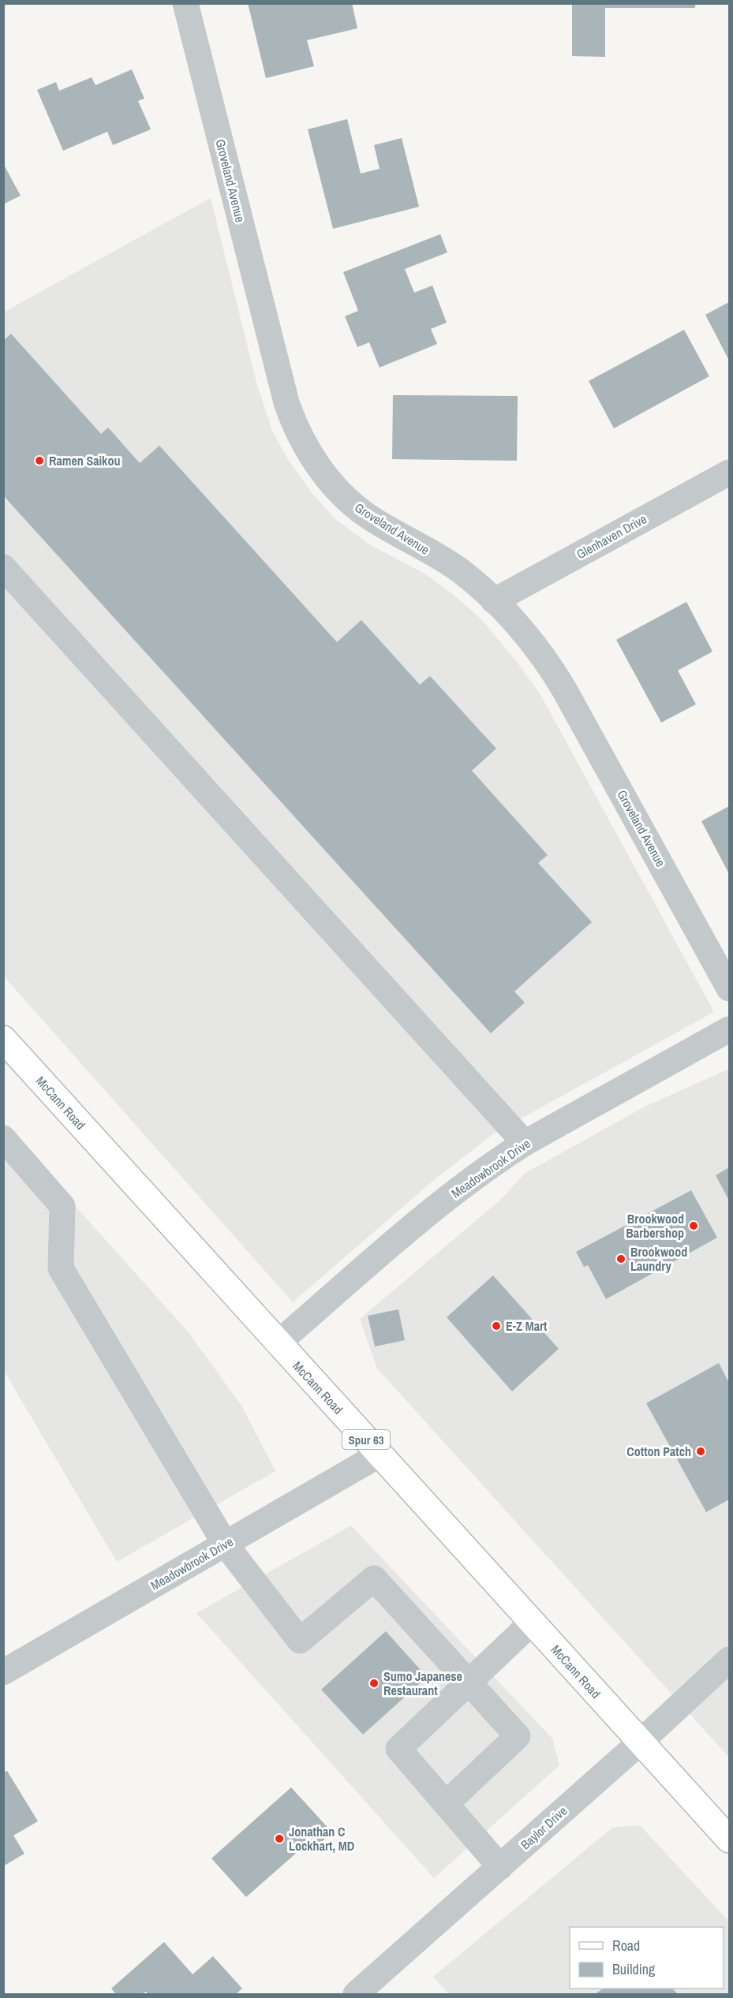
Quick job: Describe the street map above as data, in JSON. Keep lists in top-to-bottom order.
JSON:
{
  "streets": {
    "main road": ["McCann Road", "Spur 63"],
    "street": [
      "Groveland Avenue",
      "Glenhaven Drive",
      "Meadowbrook Drive",
      "Baylor Drive"
    ]
  },
  "crossings": [
    ["Groveland Avenue", "Glenhaven Drive"],
    ["McCann Road", "Meadowbrook Drive"],
    ["McCann Road", "Baylor Drive"]
  ],
  "places": [
    "Ramen Saikou",
    "Brookwood Barbershop",
    "Brookwood Laundry",
    "E-Z Mart",
    "Cotton Patch",
    "Sumo Japanese Restaurant",
    "Jonathan C Lockhart, MD"
  ],
  "legend": ["Road", "Building"]
}
